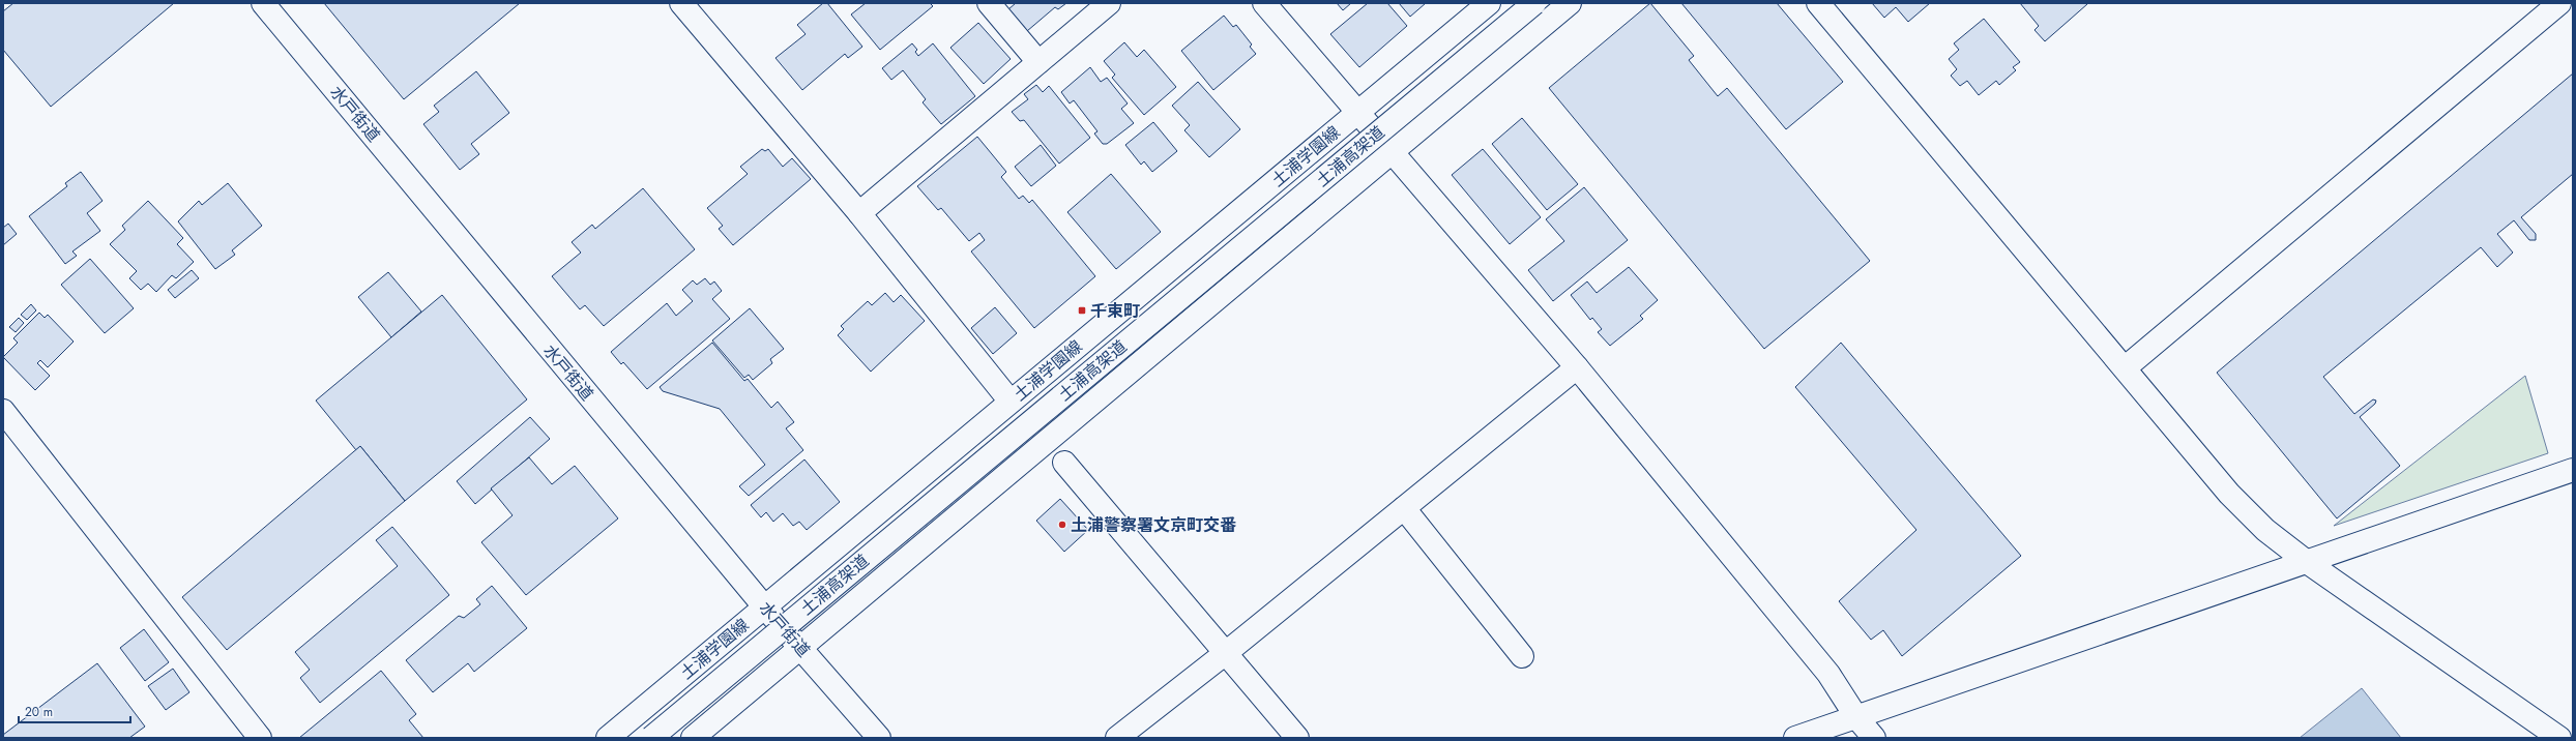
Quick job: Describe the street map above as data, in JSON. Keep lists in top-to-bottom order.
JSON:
{
  "streets": {
    "main road": ["水戸街道", "土浦学園線", "土浦高架道"]
  },
  "crossings": [
    ["水戸街道", "土浦学園線"]
  ],
  "places": {
    "transit": ["千束町"],
    "other": ["土浦警察署文京町交番"]
  },
  "scale_bar": "20 m"
}
